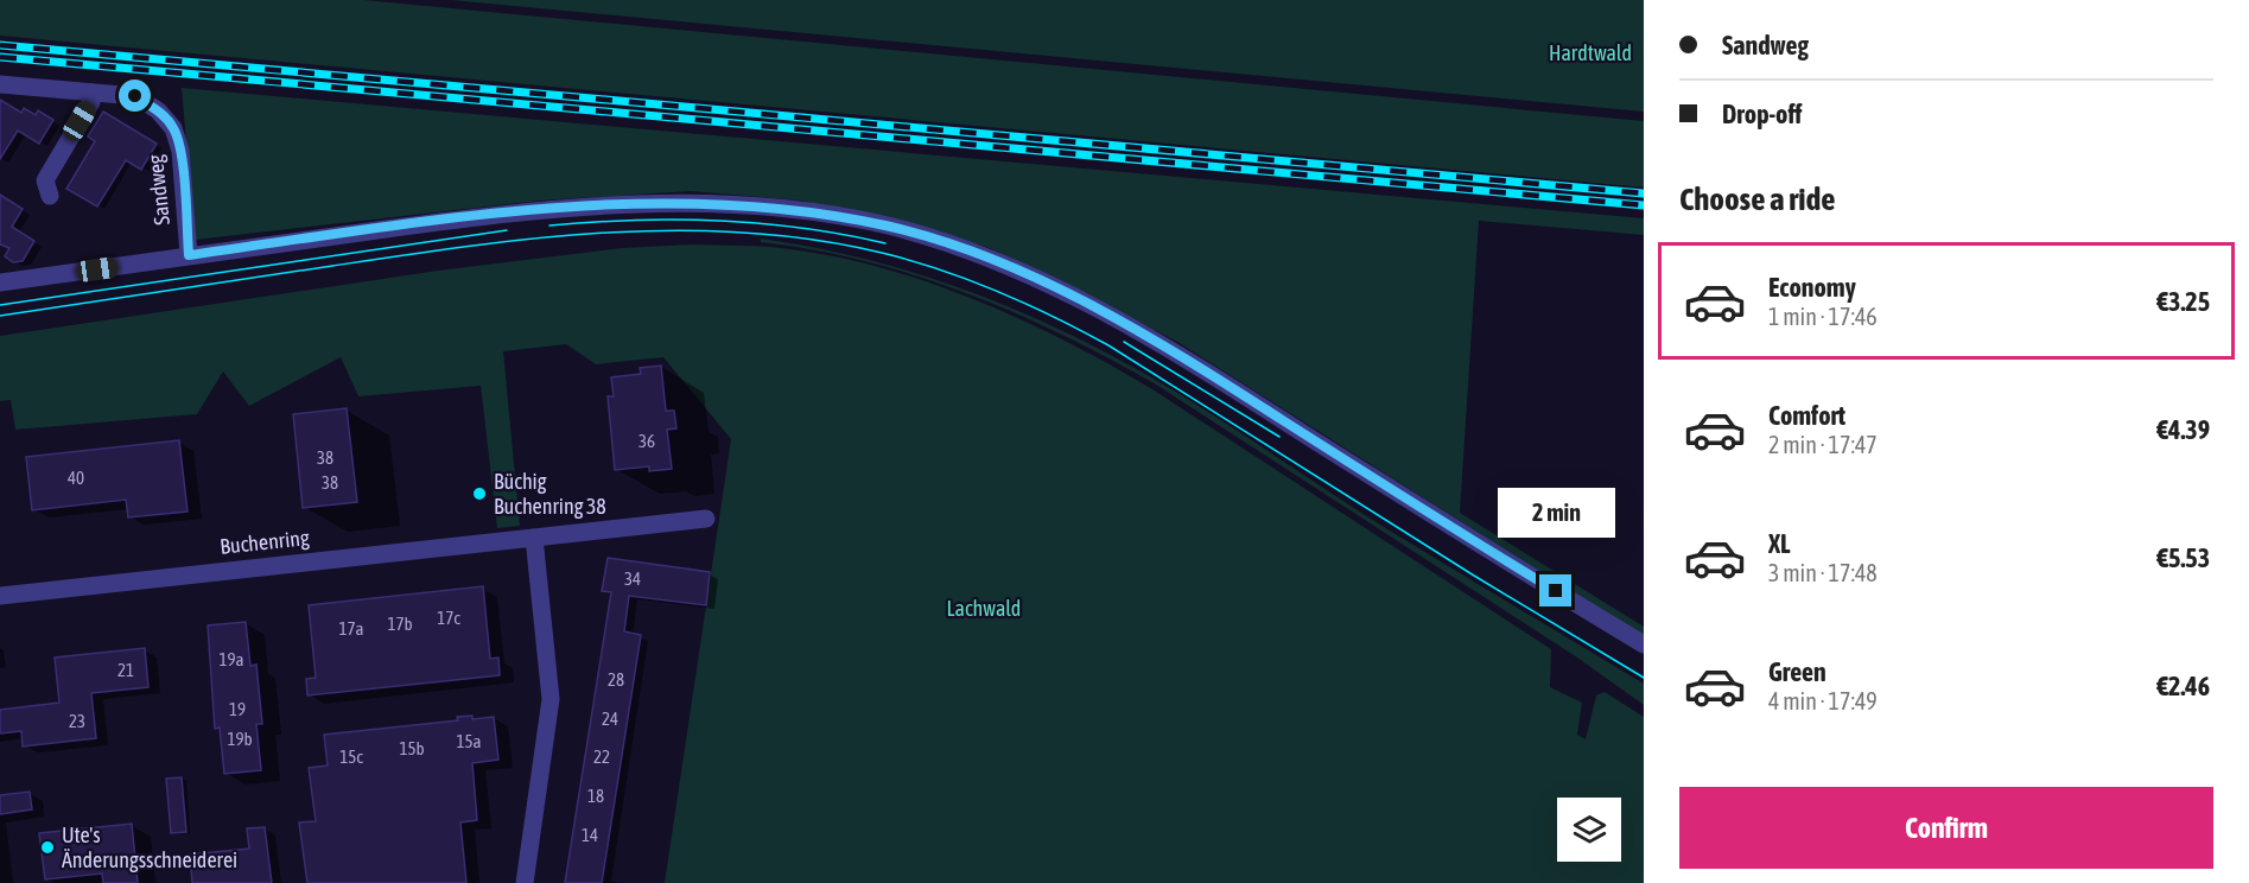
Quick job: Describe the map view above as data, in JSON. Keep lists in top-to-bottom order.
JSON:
{
  "streets": {
    "street": ["Sandweg", "Buchenring"]
  },
  "parks": ["Hardtwald", "Lachwald"],
  "places": ["Büchig Buchenring 38", "Ute's Änderungsschneiderei"],
  "house_numbers": [
    "36",
    "38",
    "40",
    "38",
    "34",
    "17c",
    "17b",
    "17a",
    "19a",
    "21",
    "28",
    "19",
    "24",
    "23",
    "19b",
    "15a",
    "15b",
    "15c",
    "22",
    "18",
    "14"
  ],
  "page": {
    "banner": ["Sandweg", "Drop-off"],
    "heading": "Choose a ride",
    "list": [
      {
        "name": "Economy",
        "note": "1 min · 17:46",
        "value": "€3.25"
      },
      {
        "name": "Comfort",
        "note": "2 min · 17:47",
        "value": "€4.39"
      },
      {
        "name": "XL",
        "note": "3 min · 17:48",
        "value": "€5.53"
      },
      {
        "name": "Green",
        "note": "4 min · 17:49",
        "value": "€2.46"
      }
    ],
    "bubble": "2 min",
    "buttons": "Confirm"
  }
}
